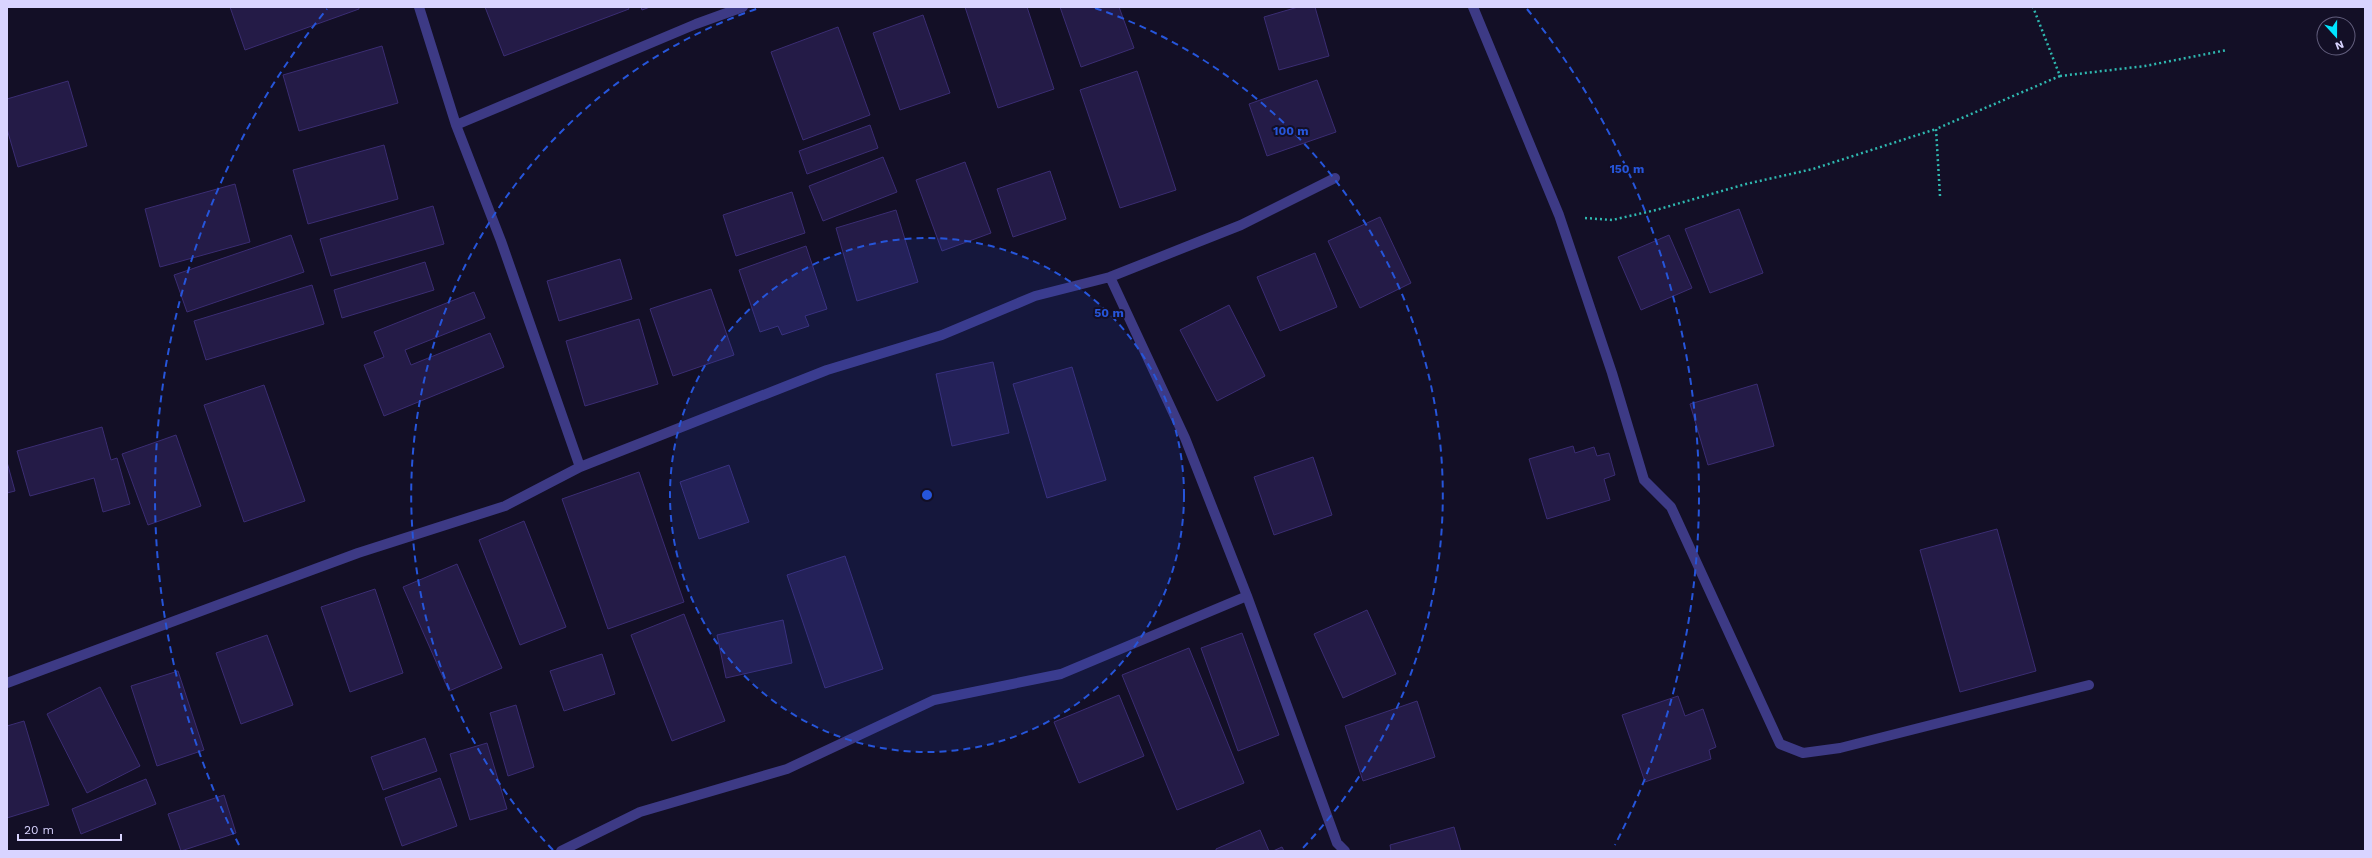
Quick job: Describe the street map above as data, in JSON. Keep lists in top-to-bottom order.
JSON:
{
  "scale_bar": "20 m",
  "north": "bottom",
  "rings": ["100 m", "150 m", "50 m"]
}
